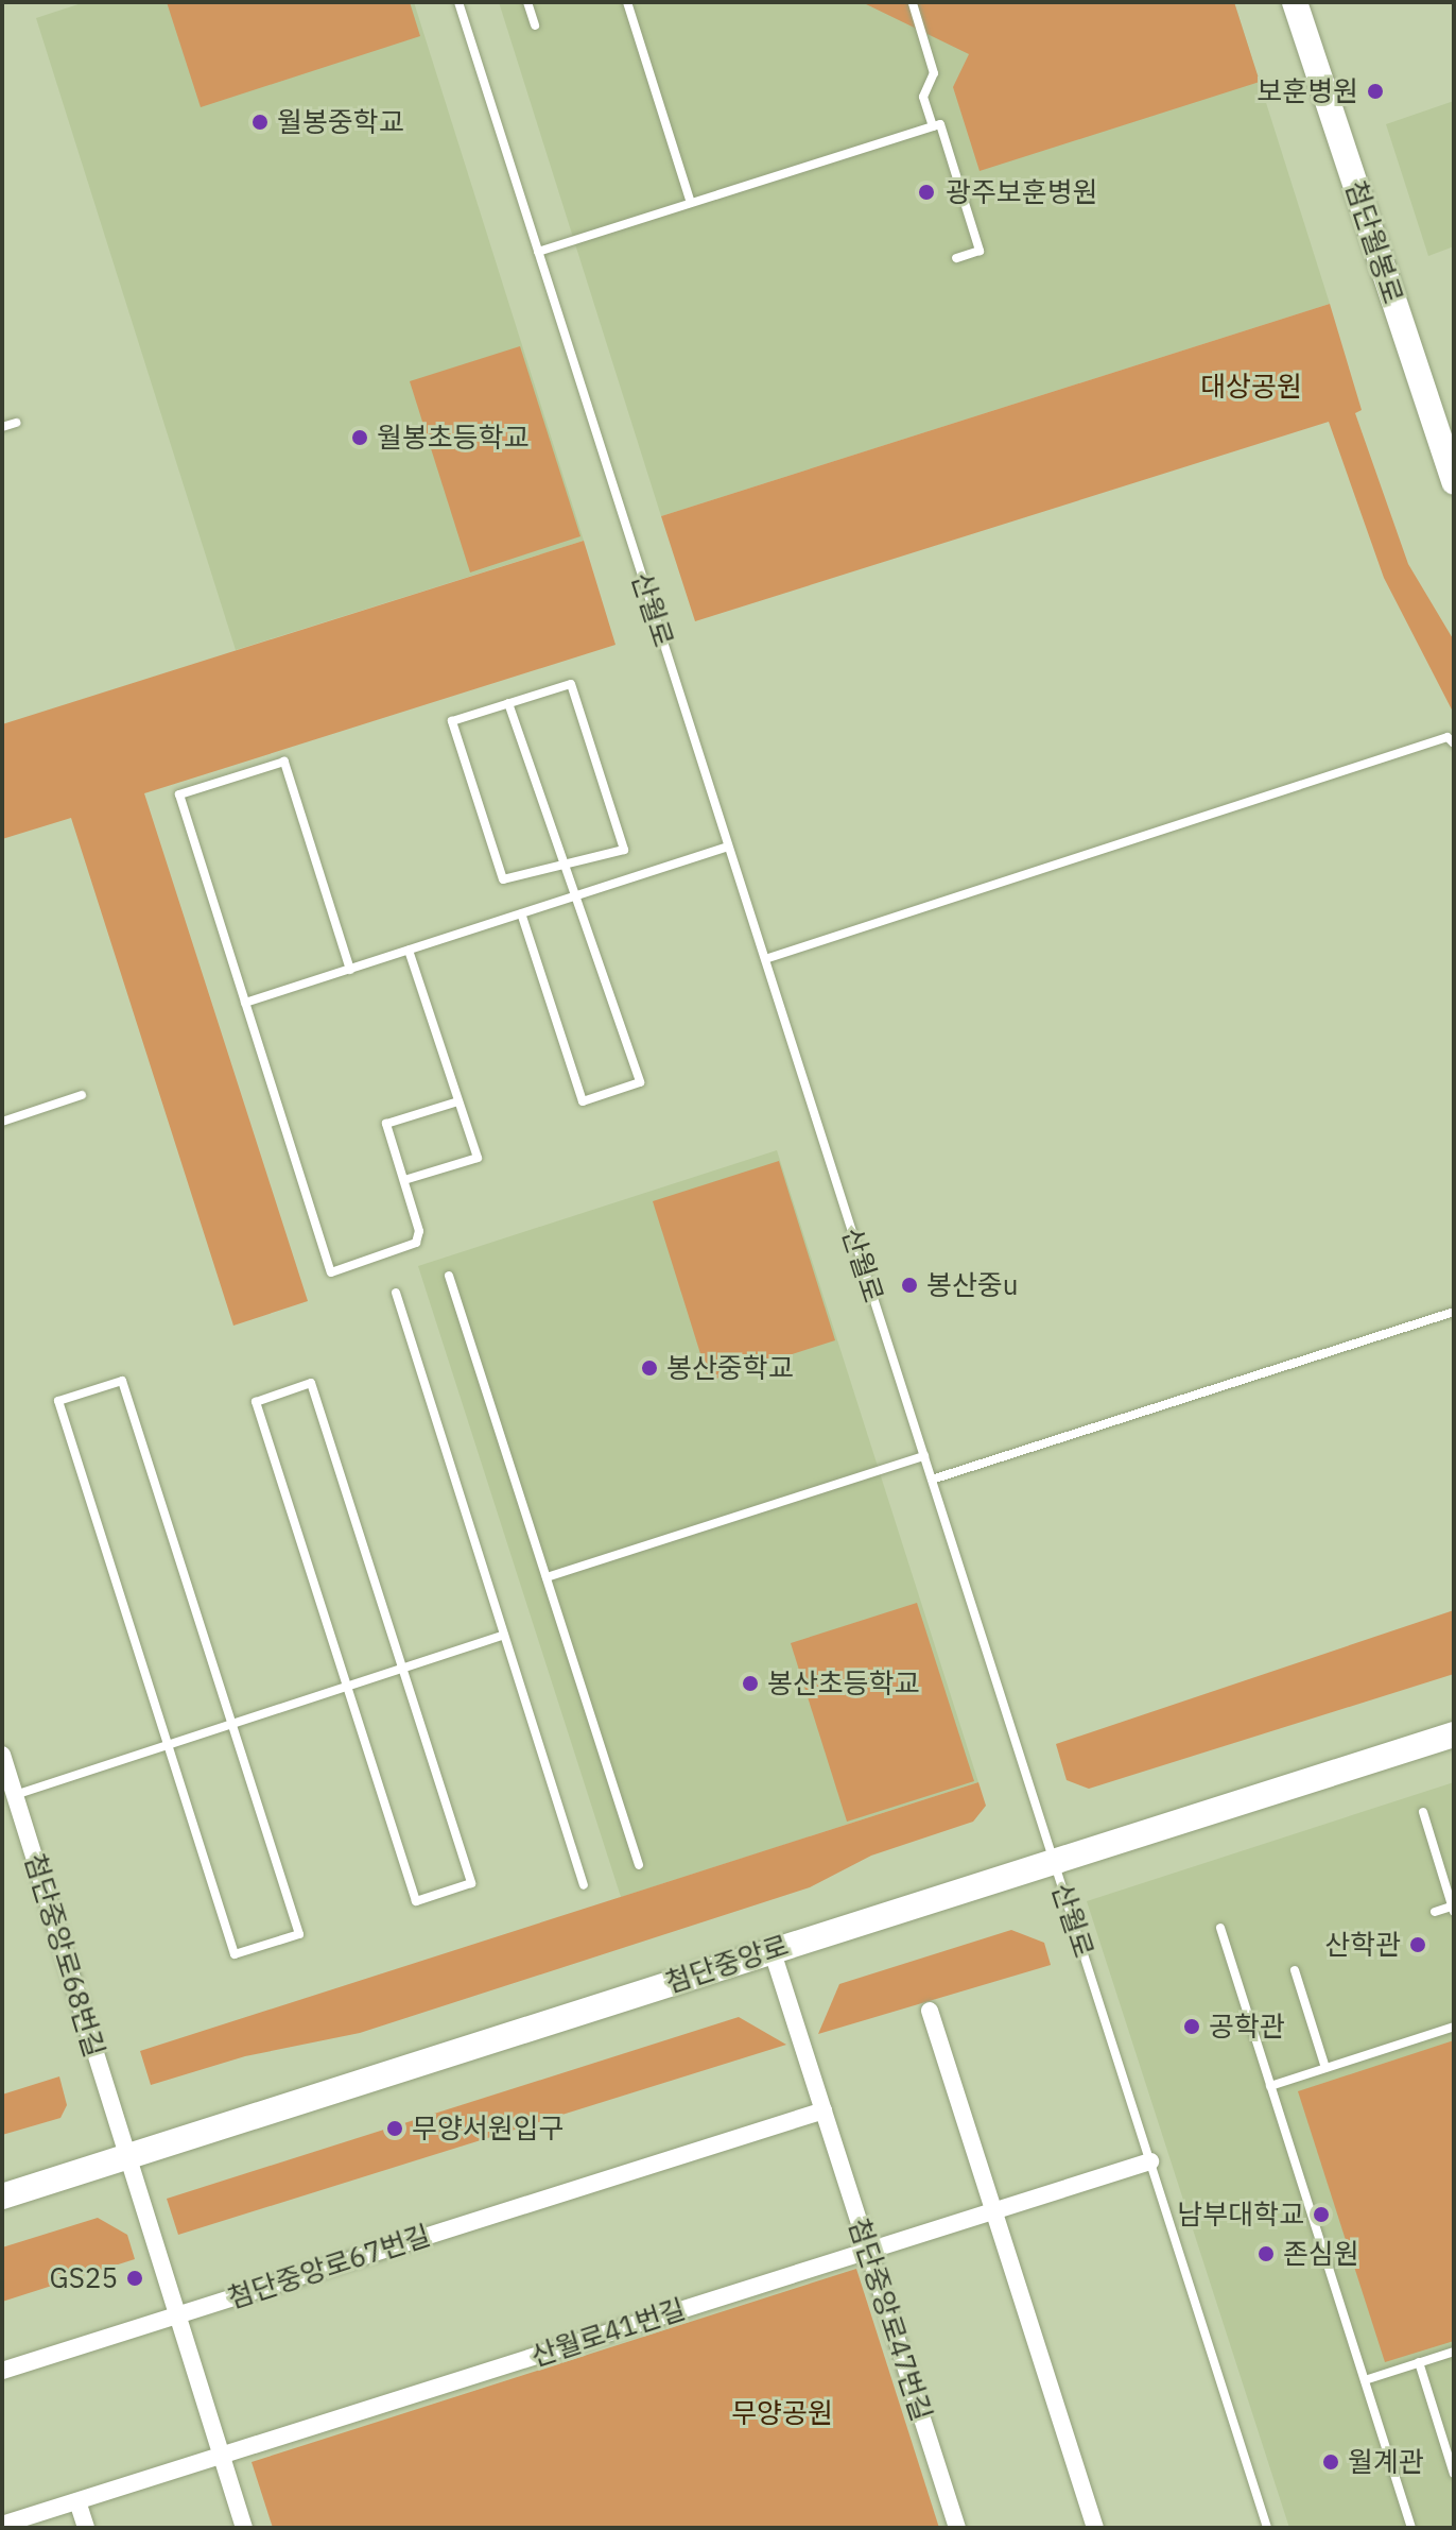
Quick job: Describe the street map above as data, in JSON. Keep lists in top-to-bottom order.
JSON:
{
  "streets": {
    "street": [
      "첨단월봉로",
      "첨단중앙로68번길",
      "첨단중앙로",
      "첨단중앙로67번길",
      "첨단중앙로47번길",
      "산월로41번길"
    ],
    "lane": ["산월로"]
  },
  "crossings": [
    ["산월로", "첨단중앙로"],
    ["산월로", "산월로41번길"],
    ["첨단중앙로68번길", "첨단중앙로"],
    ["첨단중앙로", "첨단중앙로47번길"],
    ["첨단중앙로67번길", "첨단중앙로47번길"],
    ["첨단중앙로47번길", "산월로41번길"]
  ],
  "parks": ["대상공원", "무양공원"],
  "places": [
    "보훈병원",
    "월봉중학교",
    "광주보훈병원",
    "월봉초등학교",
    "봉산중u",
    "봉산중학교",
    "봉산초등학교",
    "산학관",
    "공학관",
    "무양서원입구",
    "남부대학교",
    "존심원",
    "GS25",
    "월계관"
  ]
}
